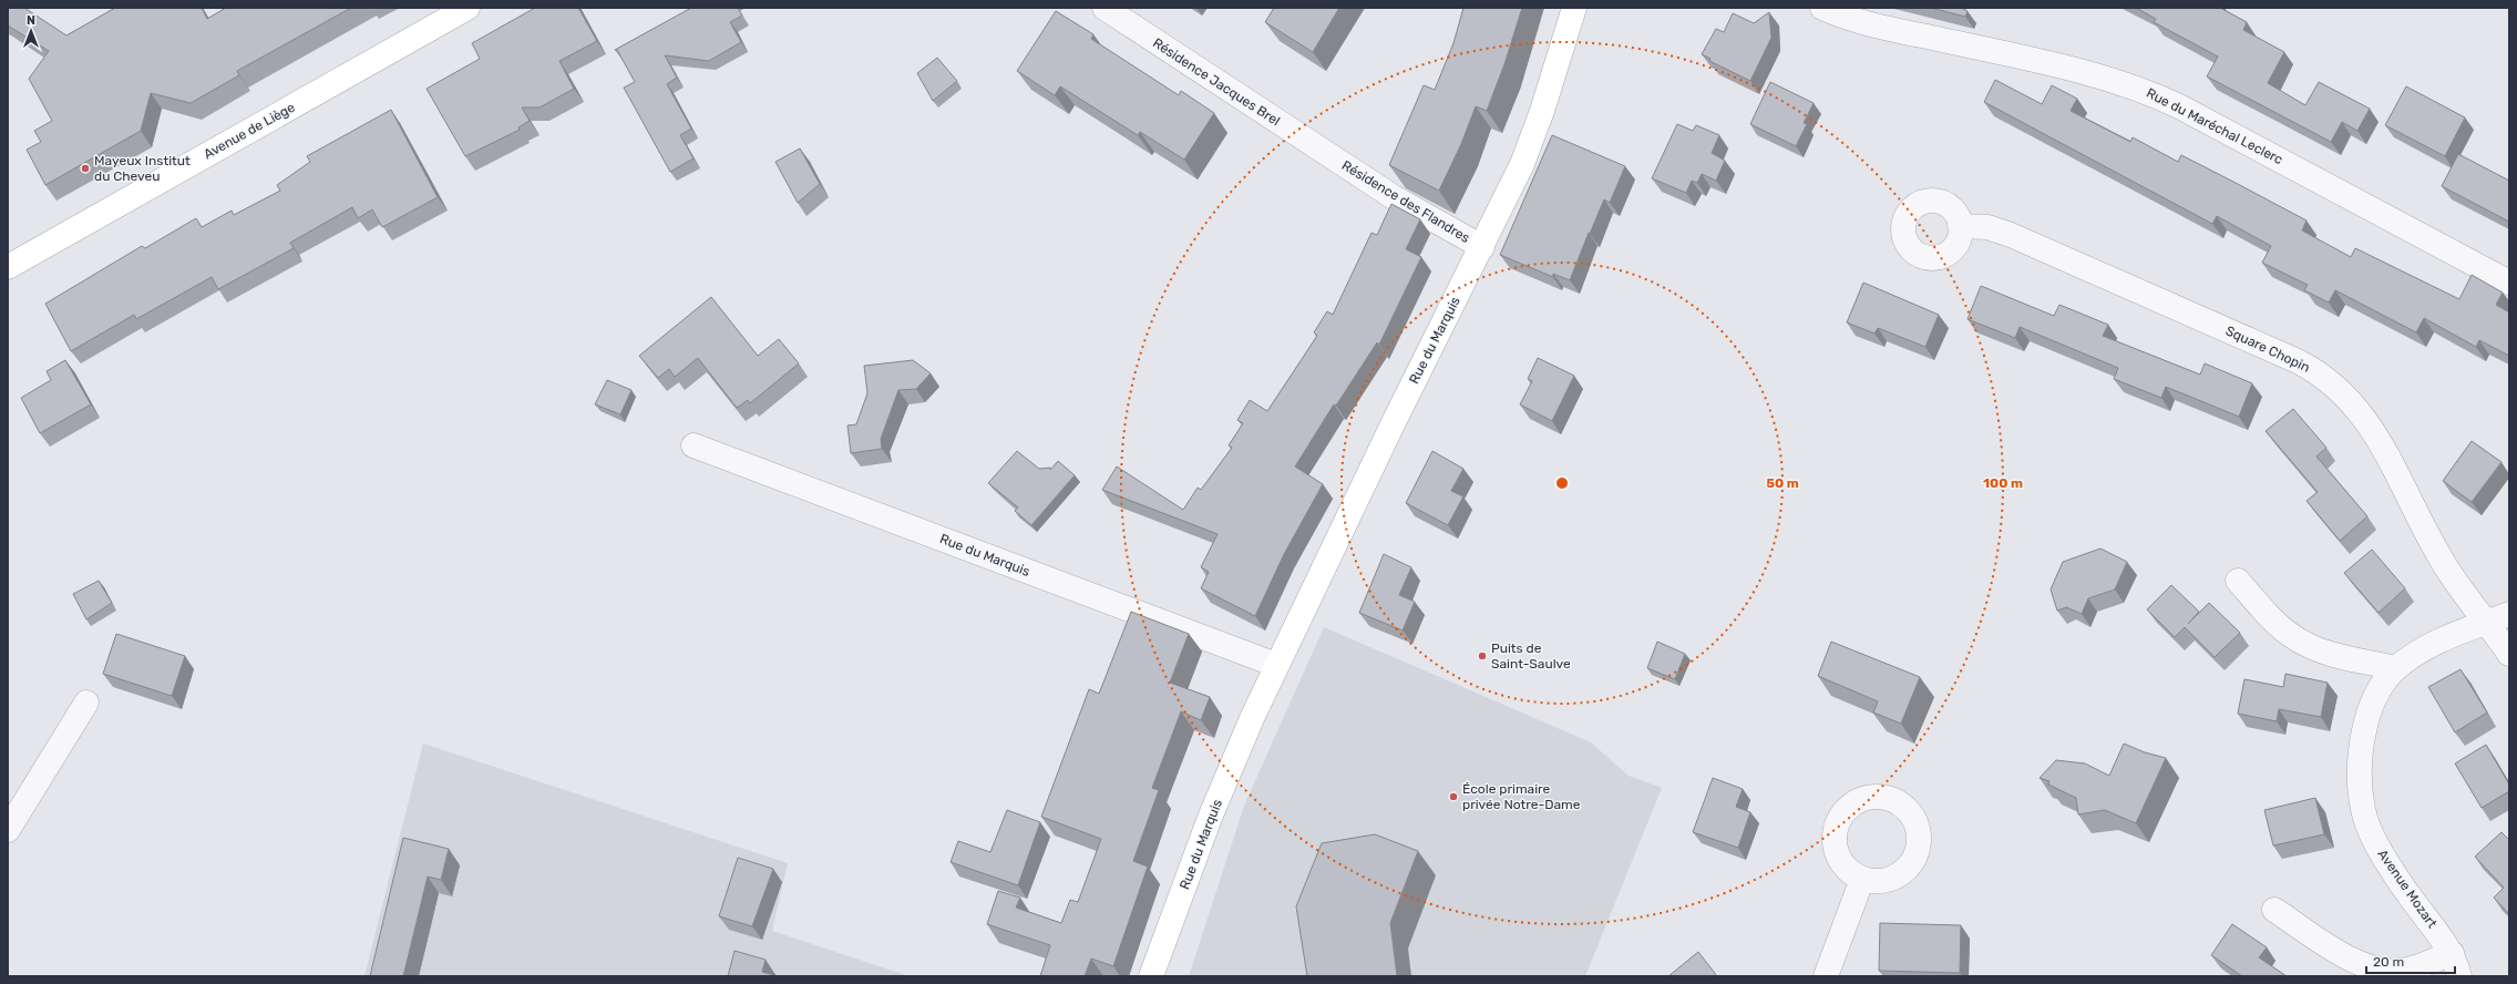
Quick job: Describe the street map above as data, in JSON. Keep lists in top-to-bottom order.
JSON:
{
  "streets": {
    "main road": ["Avenue de Liège", "Rue du Marquis"],
    "street": [
      "Résidence Jacques Brel",
      "Rue du Maréchal Leclerc",
      "Résidence des Flandres",
      "Square Chopin",
      "Avenue Mozart"
    ]
  },
  "crossings": [
    ["Résidence Jacques Brel", "Résidence des Flandres"],
    ["Résidence des Flandres", "Rue du Marquis"],
    ["Square Chopin", "Avenue Mozart"]
  ],
  "places": ["Mayeux Institut du Cheveu", "Puits de Saint-Saulve", "École primaire privée Notre-Dame"],
  "scale_bar": "20 m",
  "north": "top",
  "rings": ["50 m", "100 m"]
}
